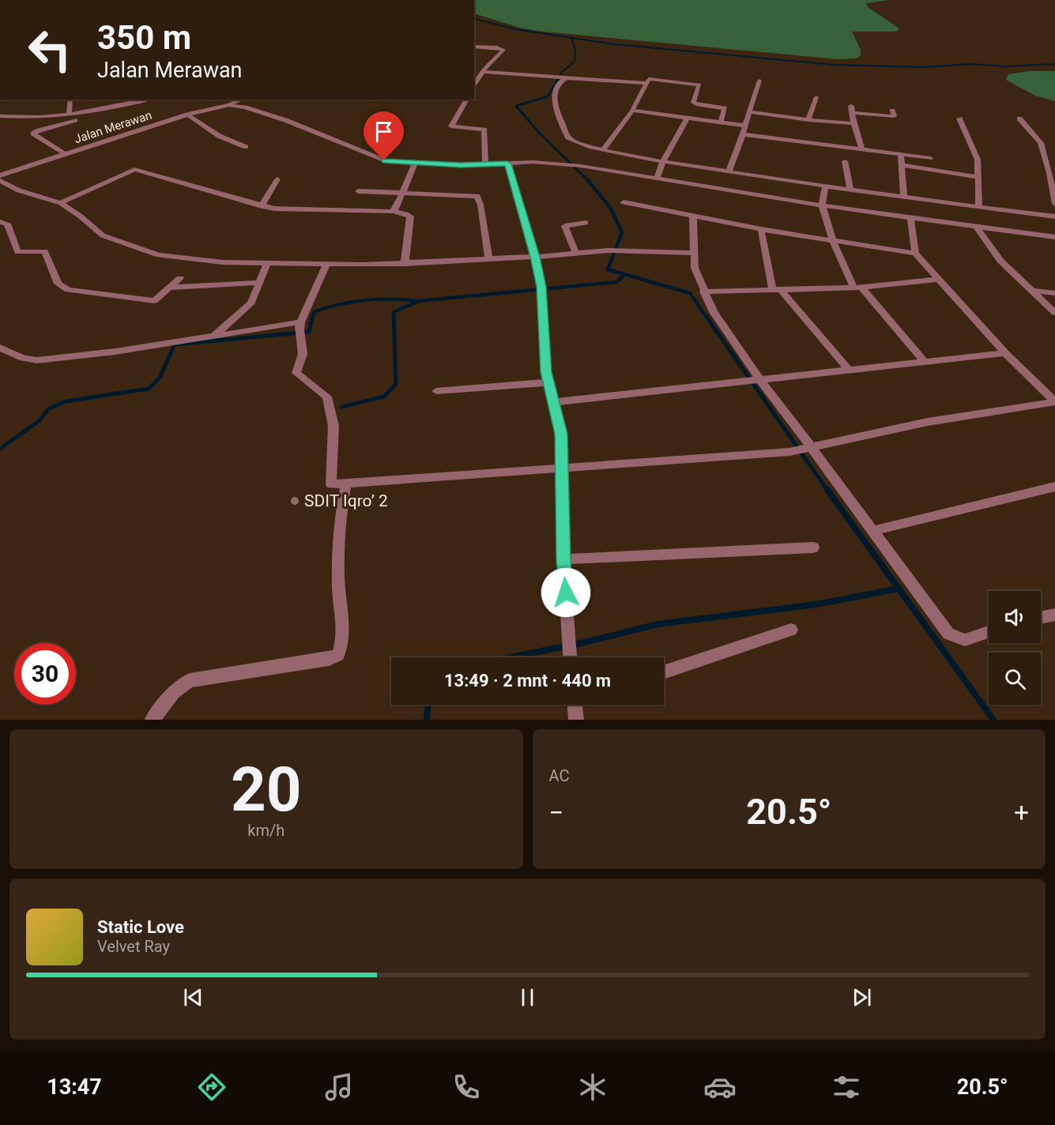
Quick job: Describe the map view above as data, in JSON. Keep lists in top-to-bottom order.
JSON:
{
  "streets": {
    "street": ["Jalan Merawan"]
  },
  "places": ["SDIT Iqro’ 2"],
  "page": {
    "turn": ["350 m", "Jalan Merawan"],
    "limit": "30",
    "trip": "13:49 · 2 mnt · 440 m",
    "tile": [
      ["20", "km/h"],
      "AC"
    ],
    "heat": ["−", "20.5°", "+"],
    "song": ["Static Love", "Velvet Ray"],
    "tabs": ["13:47", "20.5°"]
  }
}
